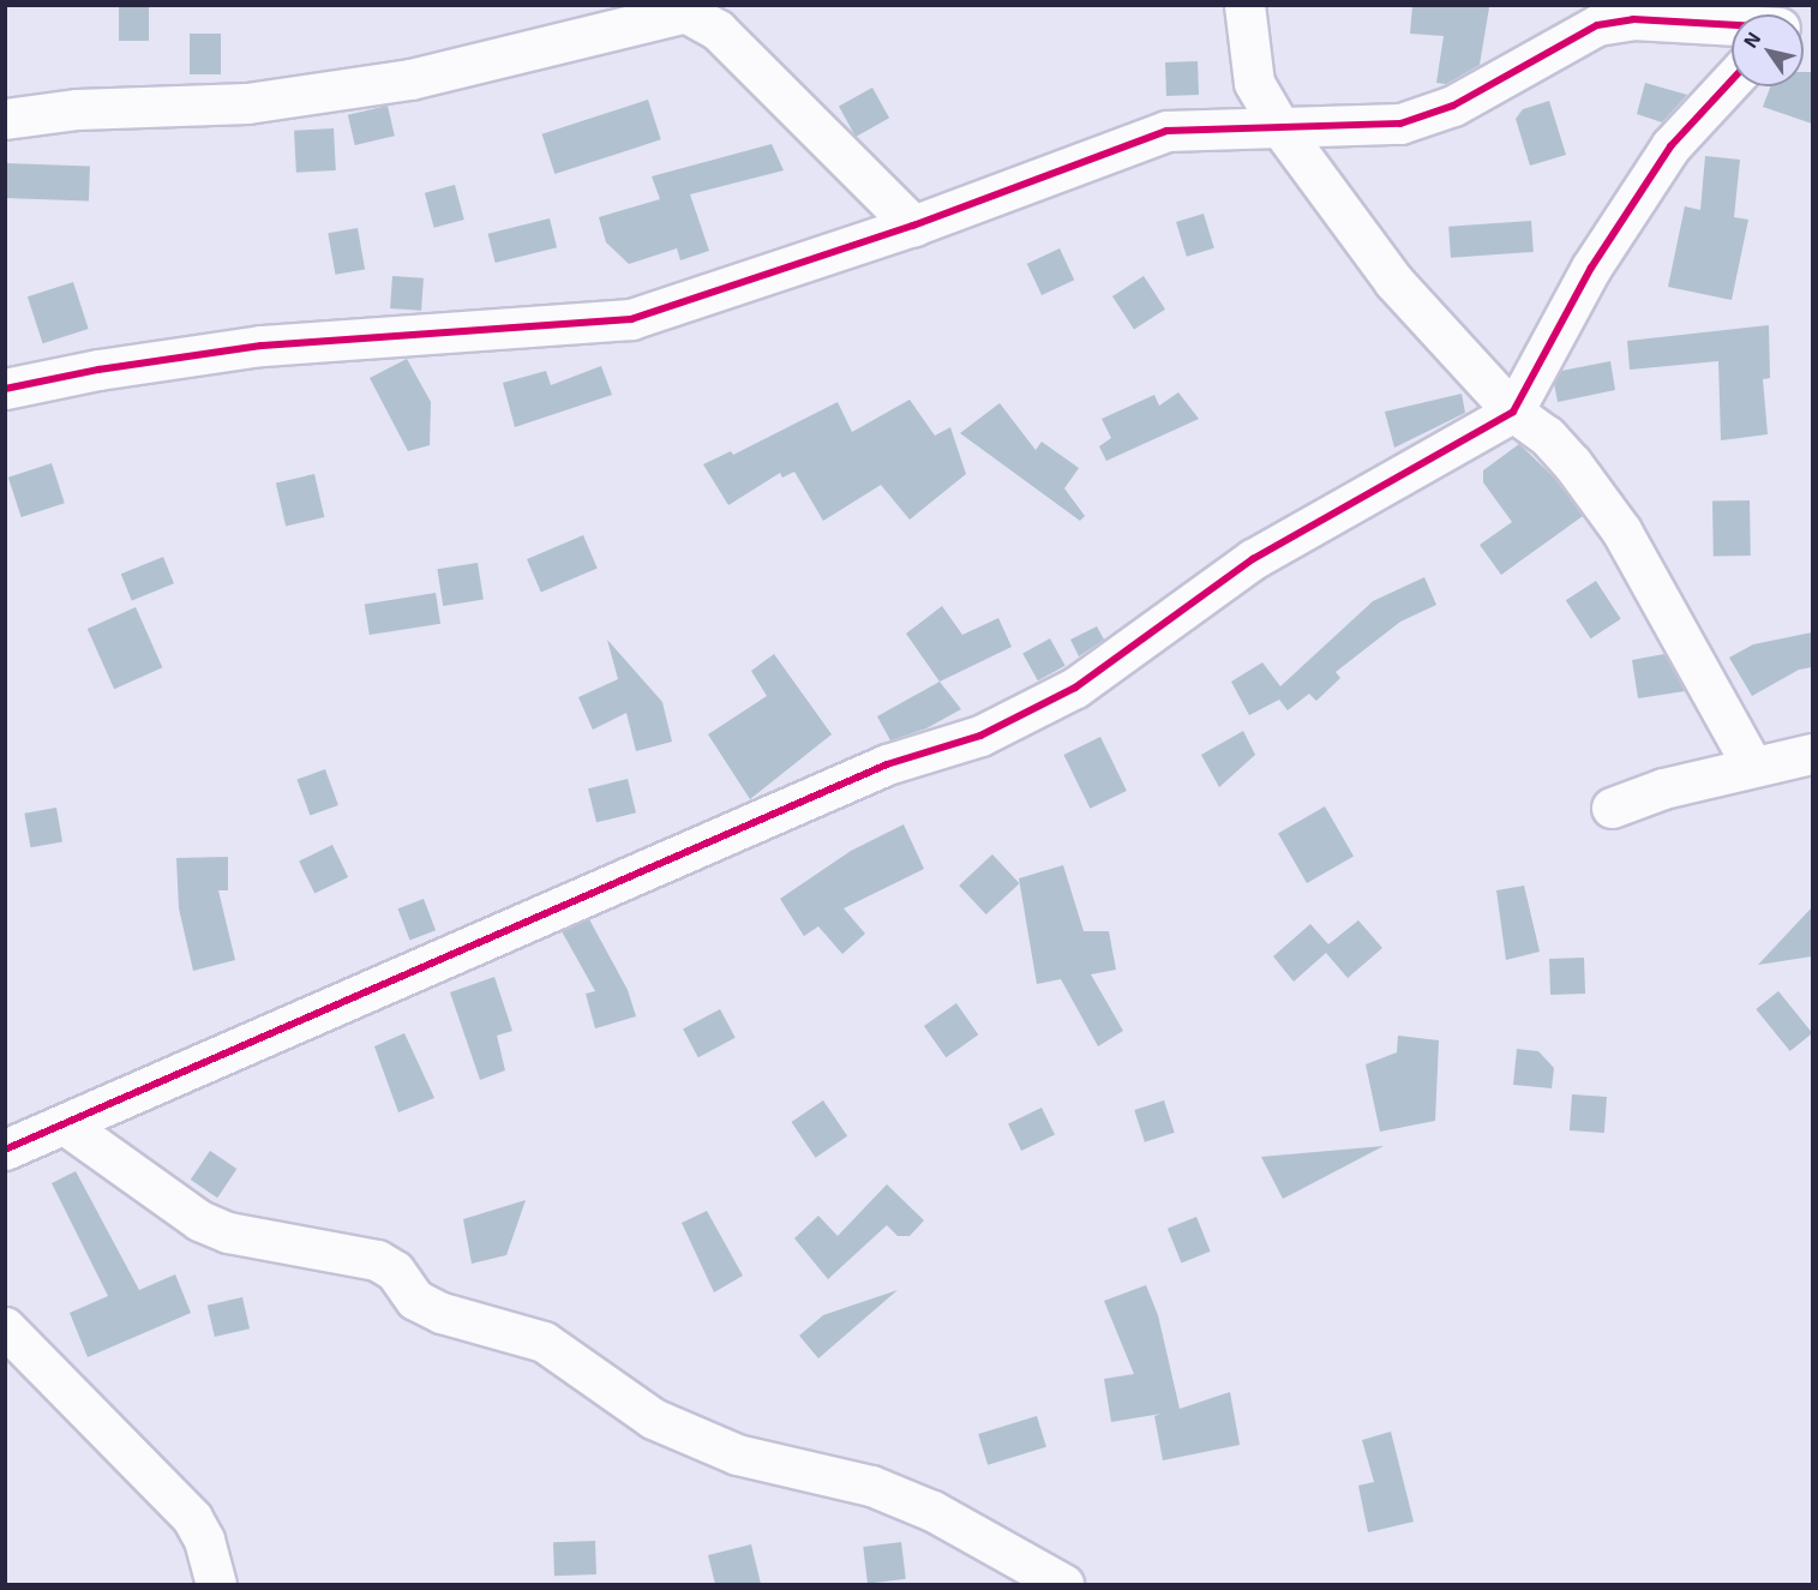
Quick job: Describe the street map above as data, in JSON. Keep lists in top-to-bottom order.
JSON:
{
  "north": "top left"
}
